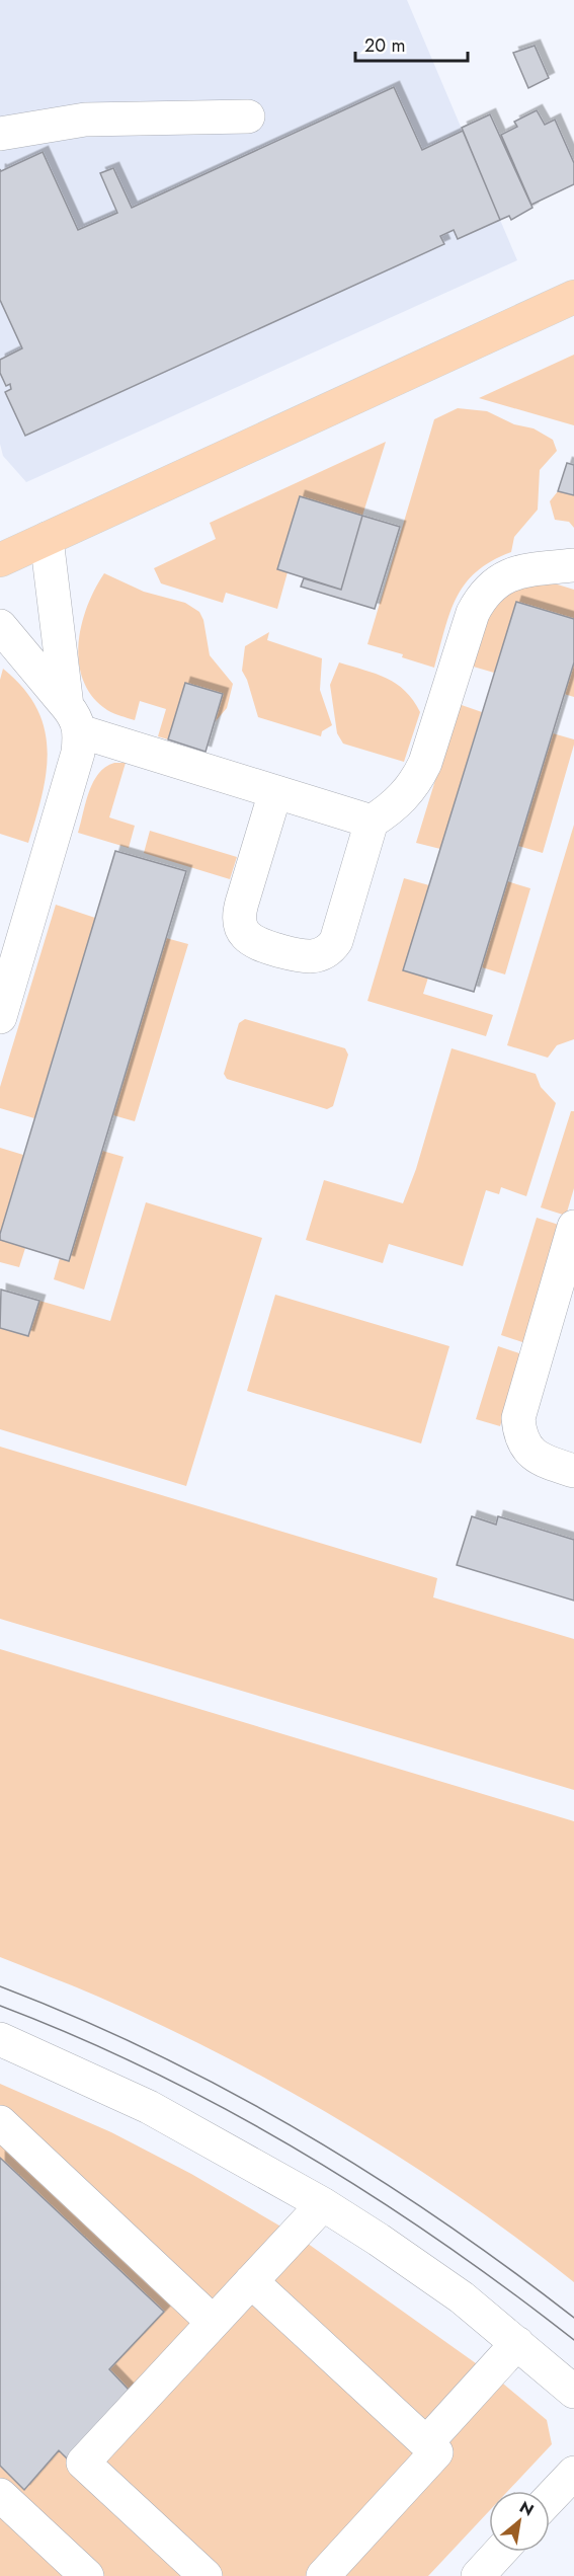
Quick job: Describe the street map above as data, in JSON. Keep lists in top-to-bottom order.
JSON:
{
  "scale_bar": "20 m",
  "north": "top right"
}
